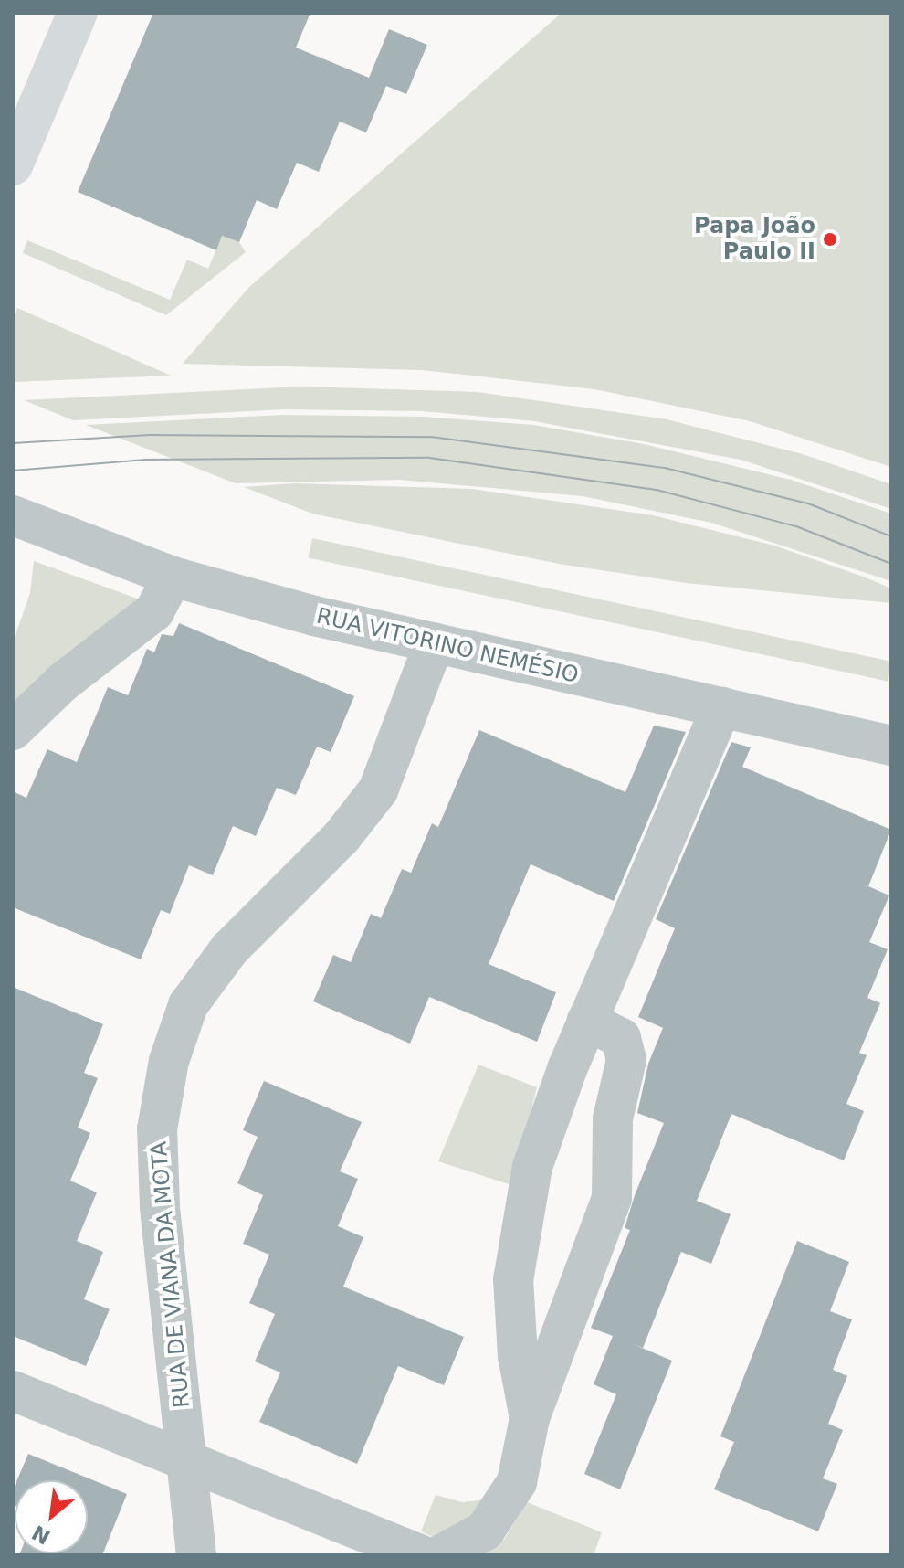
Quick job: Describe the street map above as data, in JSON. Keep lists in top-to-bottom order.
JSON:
{
  "streets": {
    "street": ["RUA VITORINO NEMÉSIO", "RUA DE VIANA DA MOTA"]
  },
  "crossings": [
    ["RUA VITORINO NEMÉSIO", "RUA DE VIANA DA MOTA"]
  ],
  "places": ["Papa João Paulo II"],
  "north": "bottom left"
}
